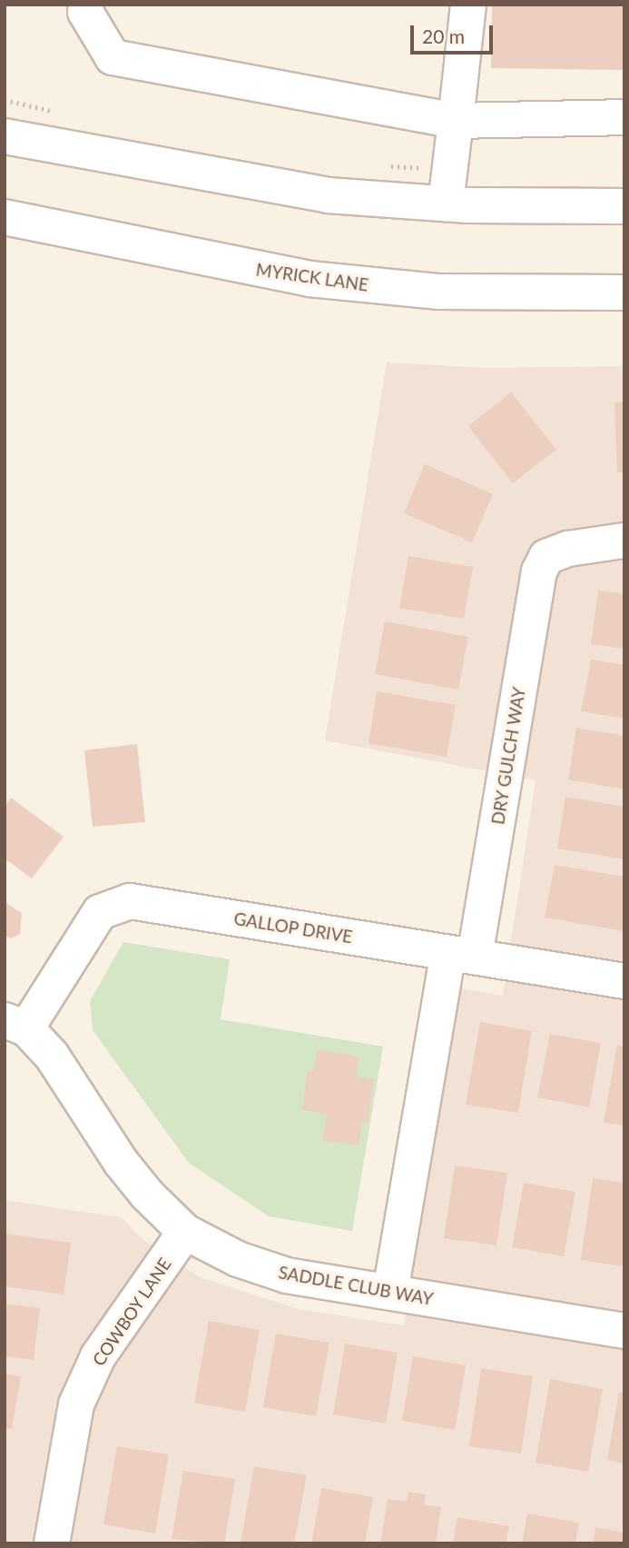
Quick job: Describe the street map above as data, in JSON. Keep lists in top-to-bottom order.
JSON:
{
  "streets": {
    "street": [
      "MYRICK LANE",
      "DRY GULCH WAY",
      "GALLOP DRIVE",
      "SADDLE CLUB WAY",
      "COWBOY LANE"
    ]
  },
  "crossings": [
    ["DRY GULCH WAY", "GALLOP DRIVE"],
    ["DRY GULCH WAY", "SADDLE CLUB WAY"],
    ["GALLOP DRIVE", "SADDLE CLUB WAY"],
    ["SADDLE CLUB WAY", "COWBOY LANE"]
  ],
  "scale_bar": "20 m"
}
